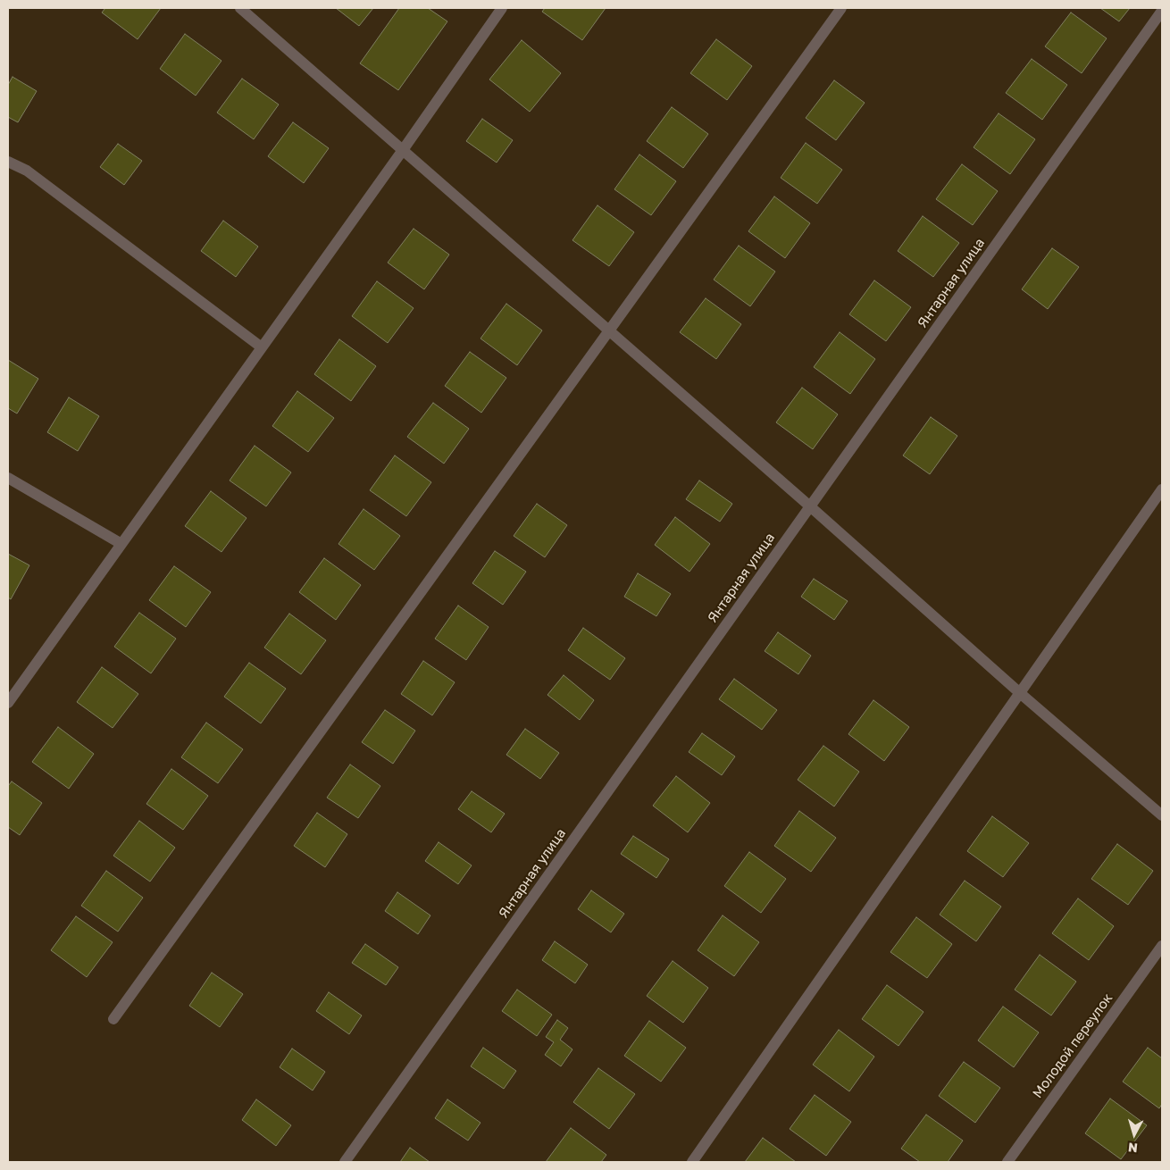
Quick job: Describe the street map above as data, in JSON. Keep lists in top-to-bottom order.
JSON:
{
  "streets": {
    "street": ["Янтарная улица", "Молодой переулок"]
  },
  "north": "bottom"
}
